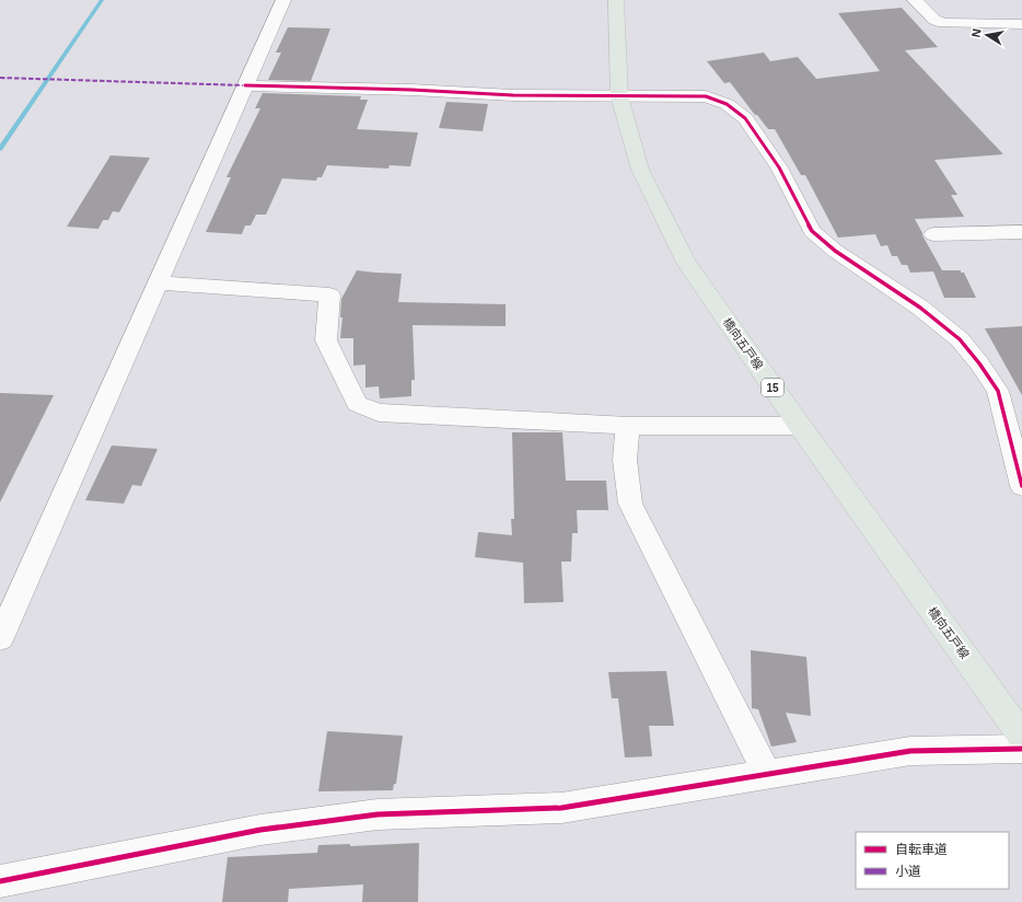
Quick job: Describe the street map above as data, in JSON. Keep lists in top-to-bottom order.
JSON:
{
  "streets": {
    "main road": ["橋向五戸線", "15"]
  },
  "legend": ["自転車道", "小道"],
  "north": "left"
}
